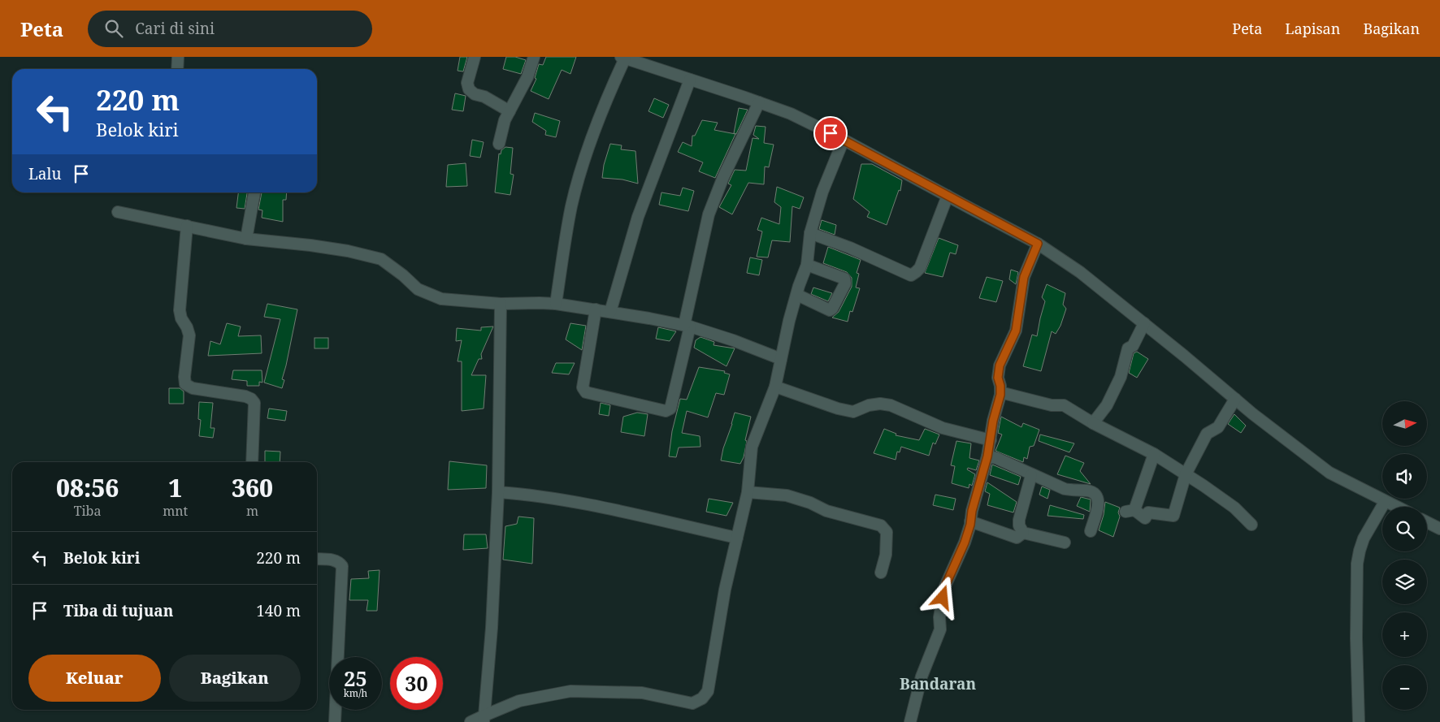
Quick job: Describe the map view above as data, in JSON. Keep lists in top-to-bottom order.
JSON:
{
  "districts": ["Bandaran"],
  "north": "right",
  "page": {
    "header": "Peta",
    "search": "Cari di sini",
    "nav": ["Peta", "Lapisan", "Bagikan"],
    "turn": ["220 m", "Belok kiri"],
    "then": "Lalu",
    "map_buttons": ["+", "−"],
    "eta": [
      "08:56",
      "Tiba",
      "1",
      "mnt",
      "360",
      "m"
    ],
    "list": [
      {
        "name": "Belok kiri",
        "value": "220 m"
      },
      {
        "name": "Tiba di tujuan",
        "value": "140 m"
      }
    ],
    "buttons": ["Keluar", "Bagikan"],
    "speed": "25 km/h",
    "limit": "30"
  }
}
